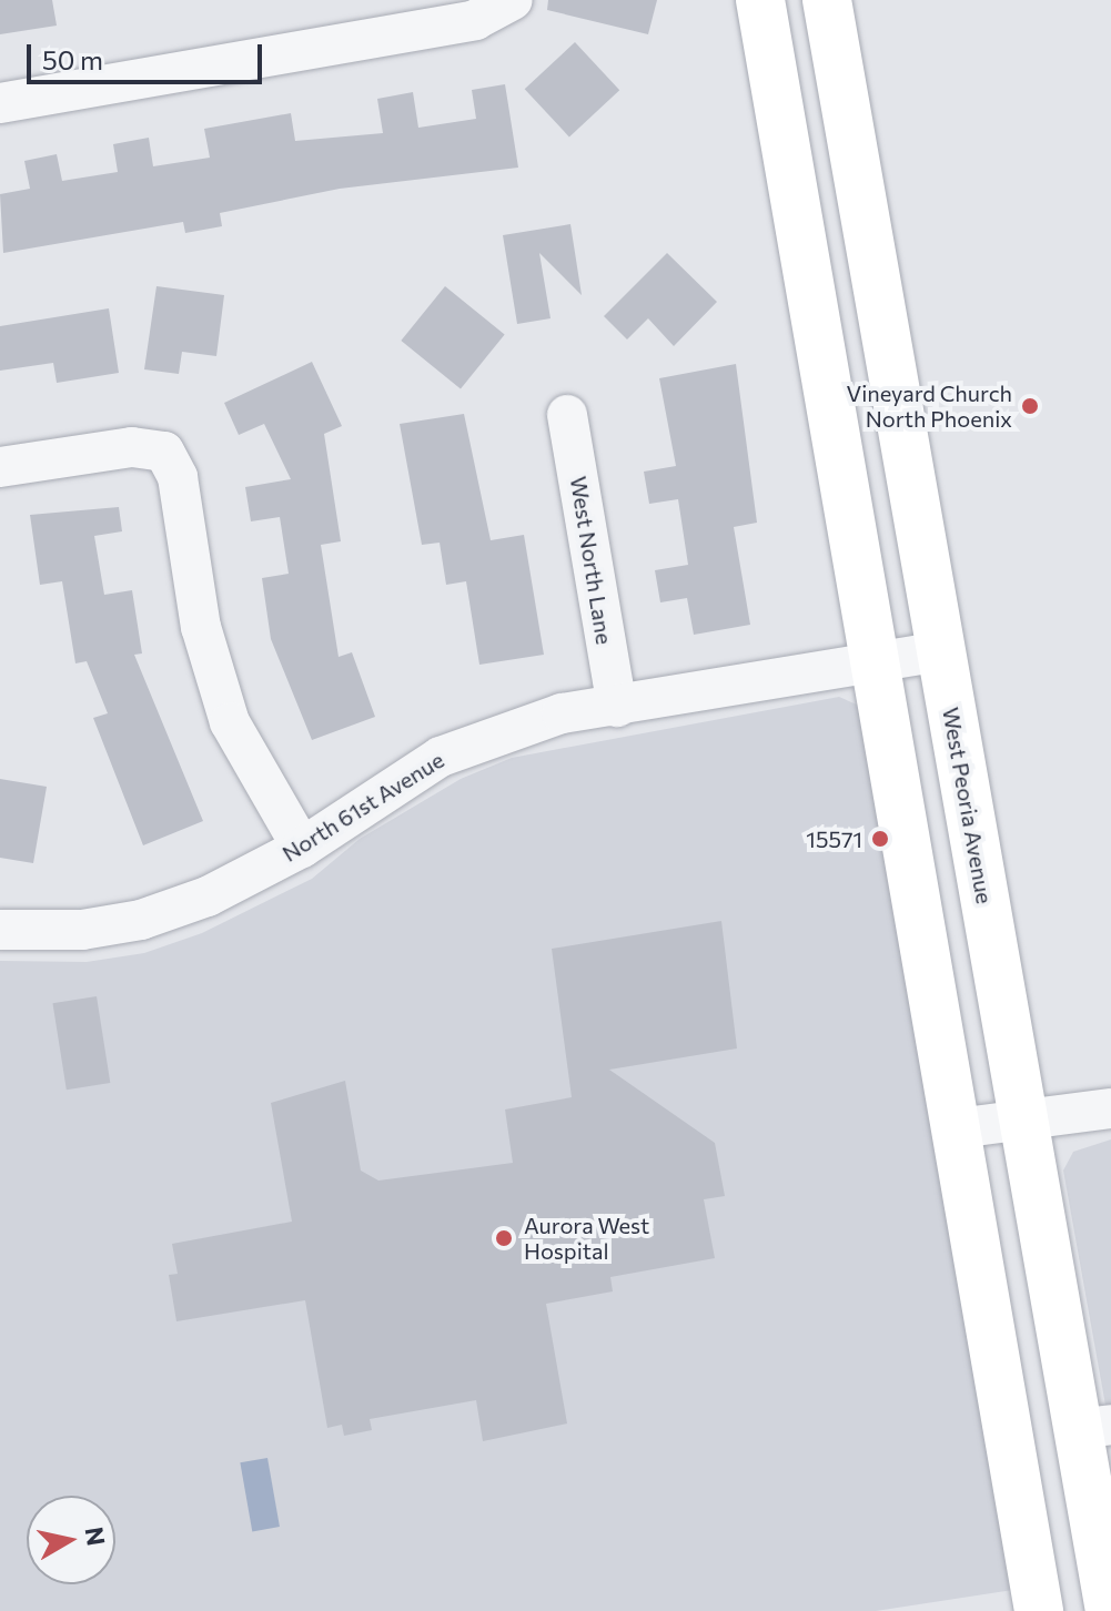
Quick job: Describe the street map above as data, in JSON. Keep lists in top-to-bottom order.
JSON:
{
  "streets": {
    "main road": ["West Peoria Avenue"],
    "street": ["West North Lane", "North 61st Avenue"]
  },
  "crossings": [
    ["West North Lane", "North 61st Avenue"],
    ["West Peoria Avenue", "North 61st Avenue"]
  ],
  "places": ["Vineyard Church North Phoenix", "15571", "Aurora West Hospital"],
  "scale_bar": "50 m",
  "north": "right"
}
